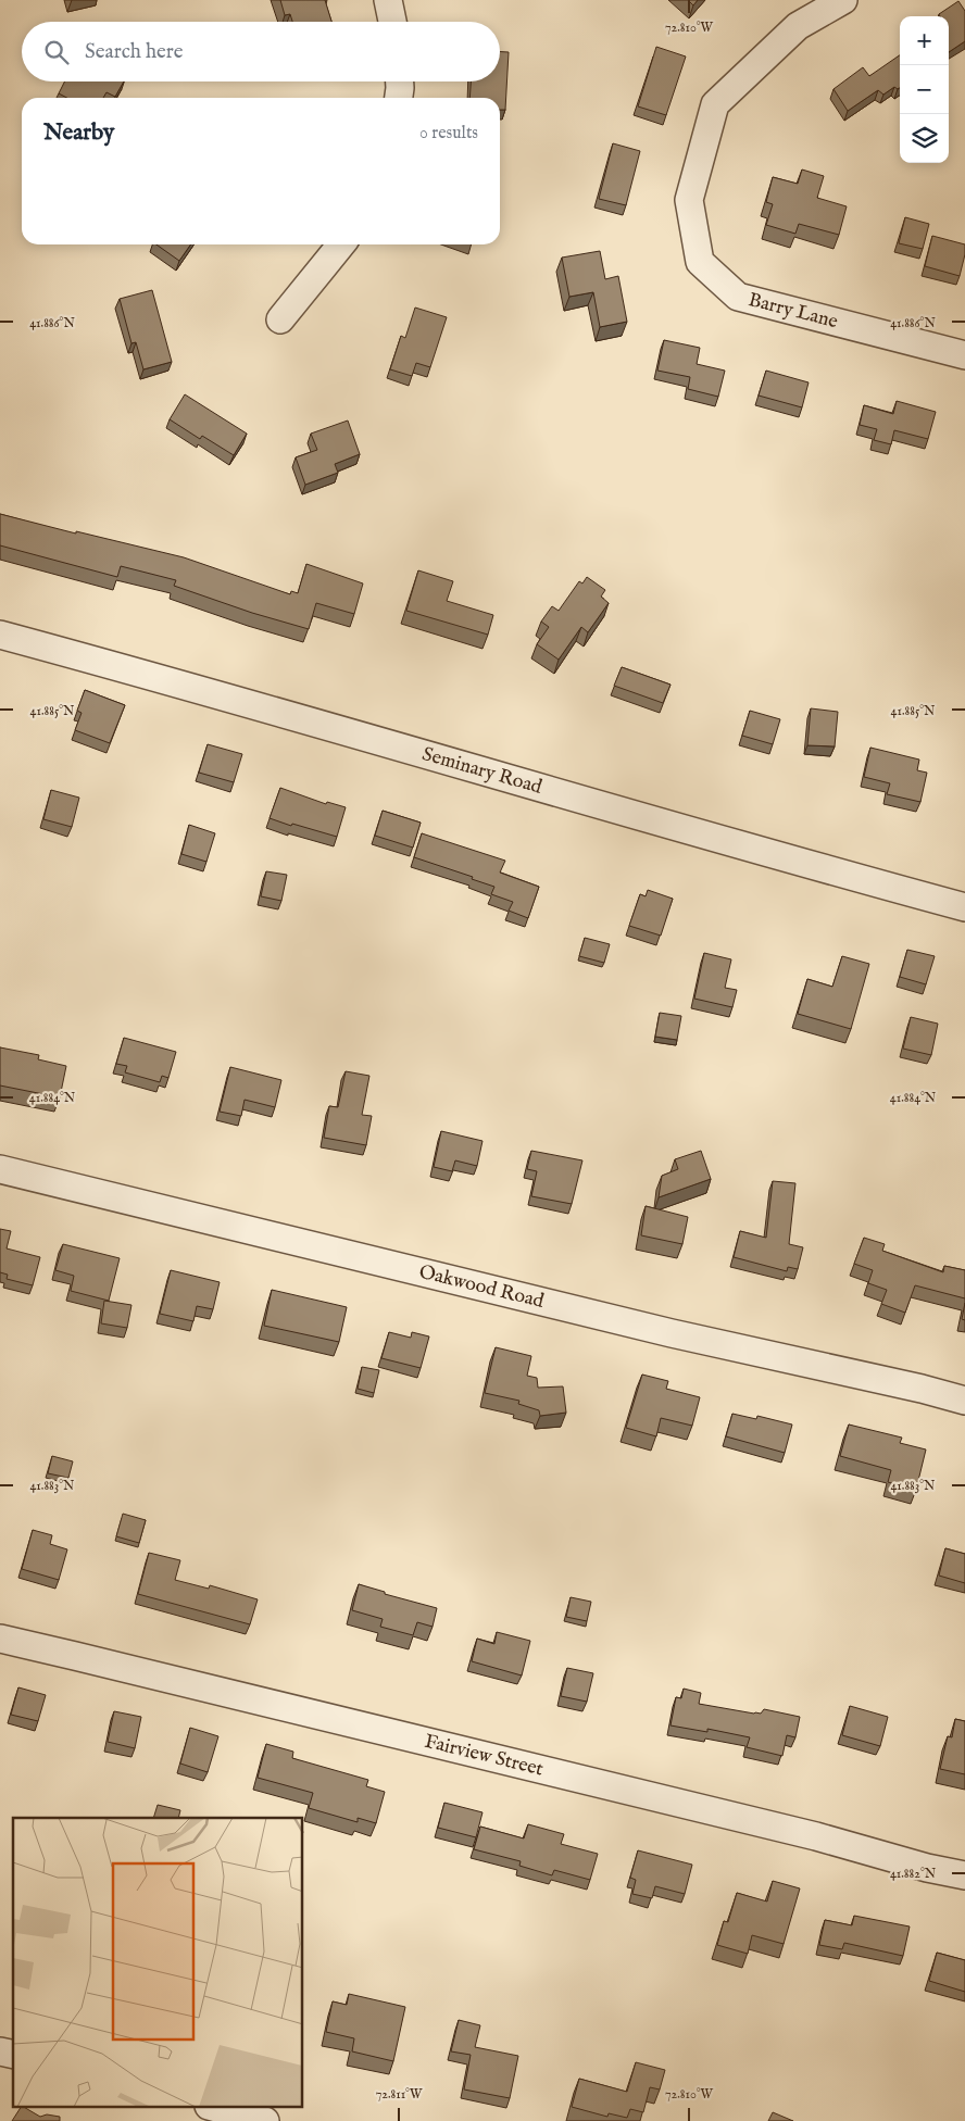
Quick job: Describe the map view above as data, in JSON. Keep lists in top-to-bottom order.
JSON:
{
  "streets": {
    "street": [
      "Barry Lane",
      "Seminary Road",
      "Oakwood Road",
      "Fairview Street"
    ]
  },
  "page": {
    "map_buttons": ["+", "−"],
    "search": "Search here",
    "heading": ["Nearby", "0 results"]
  },
  "coordinates": [
    "72.810°W",
    "41.886°N",
    "41.885°N",
    "41.884°N",
    "41.883°N",
    "41.882°N",
    "72.811°W"
  ]
}
